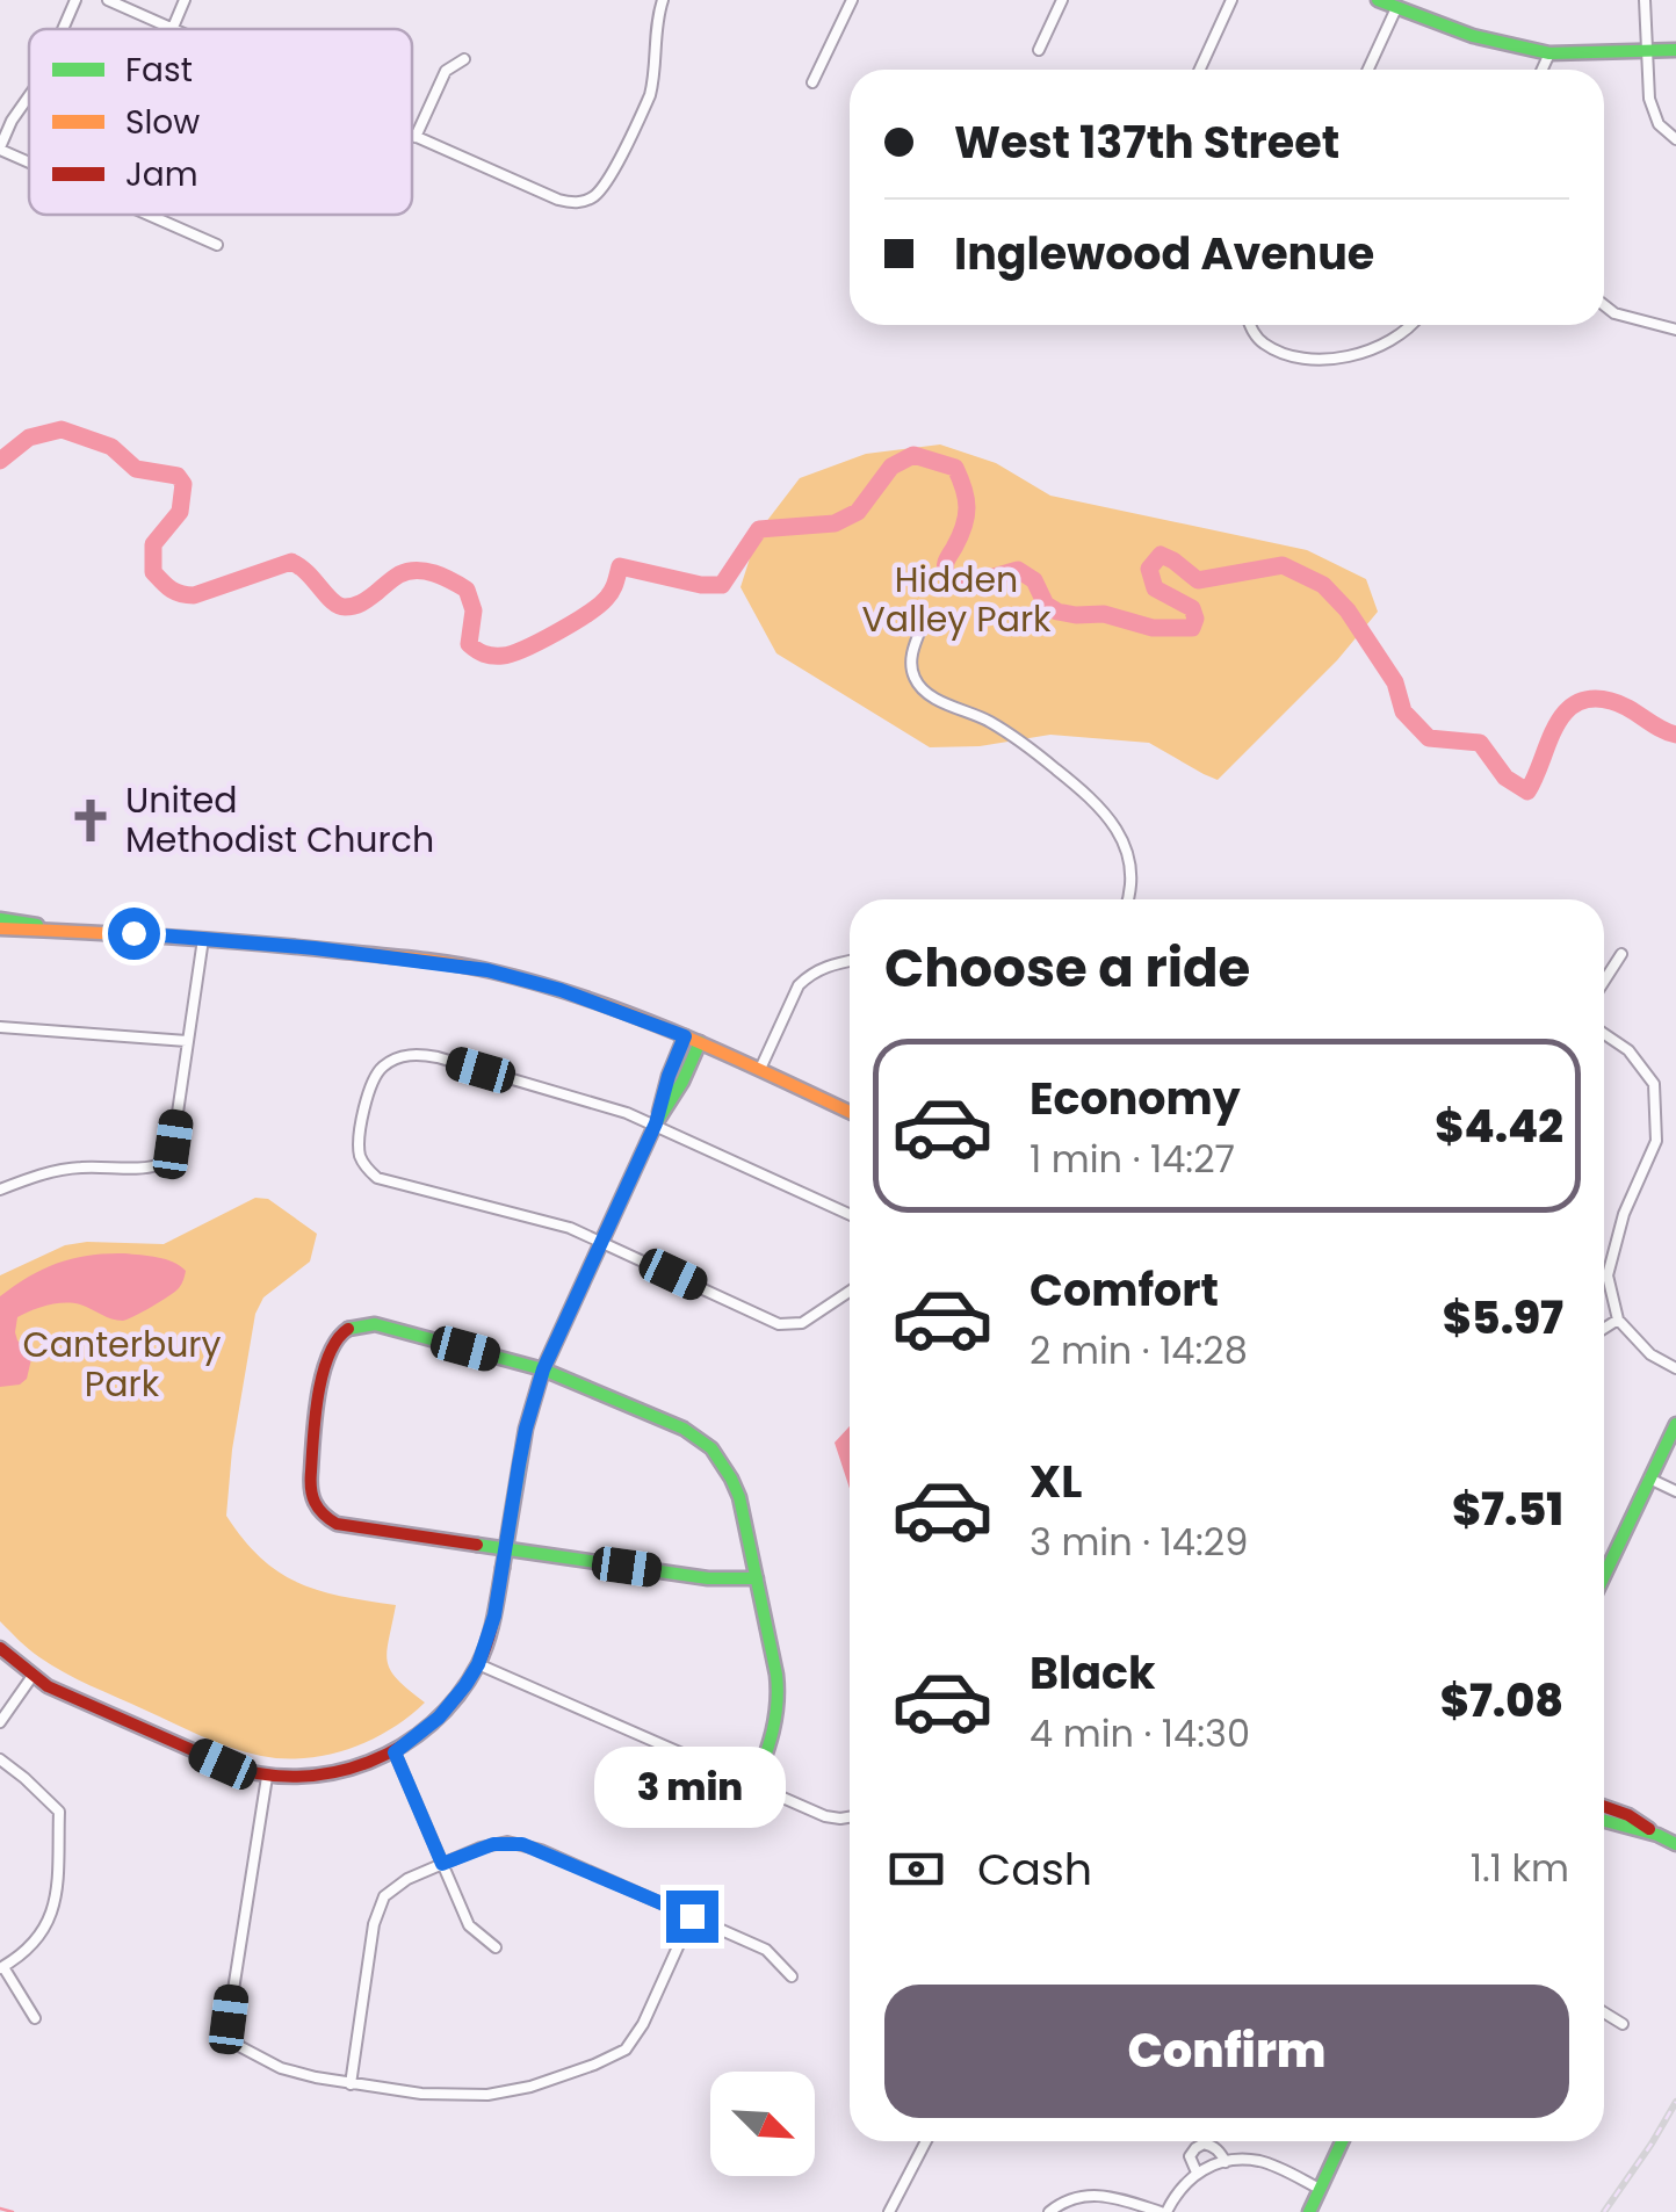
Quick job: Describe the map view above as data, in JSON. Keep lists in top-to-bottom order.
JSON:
{
  "parks": ["Hidden Valley Park", "Canterbury Park"],
  "places": {
    "church": ["United Methodist Church"]
  },
  "legend": ["Fast", "Slow", "Jam"],
  "north": "bottom right",
  "page": {
    "banner": ["West 137th Street", "Inglewood Avenue"],
    "heading": "Choose a ride",
    "list": [
      {
        "name": "Economy",
        "note": "1 min · 14:27",
        "value": "$4.42"
      },
      {
        "name": "Comfort",
        "note": "2 min · 14:28",
        "value": "$5.97"
      },
      {
        "name": "XL",
        "note": "3 min · 14:29",
        "value": "$7.51"
      },
      {
        "name": "Black",
        "note": "4 min · 14:30",
        "value": "$7.08"
      }
    ],
    "bubble": "3 min",
    "pay": ["Cash", "1.1 km"],
    "buttons": "Confirm"
  }
}
